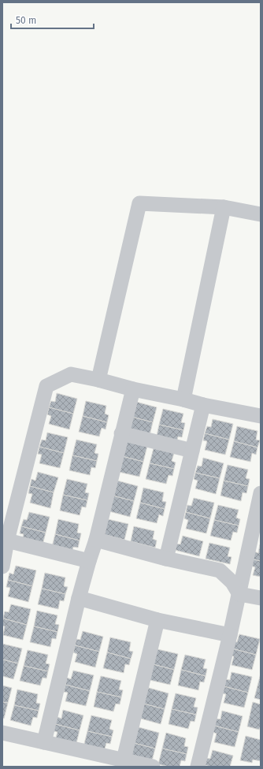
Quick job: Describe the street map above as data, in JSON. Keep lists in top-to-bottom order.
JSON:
{
  "scale_bar": "50 m"
}
